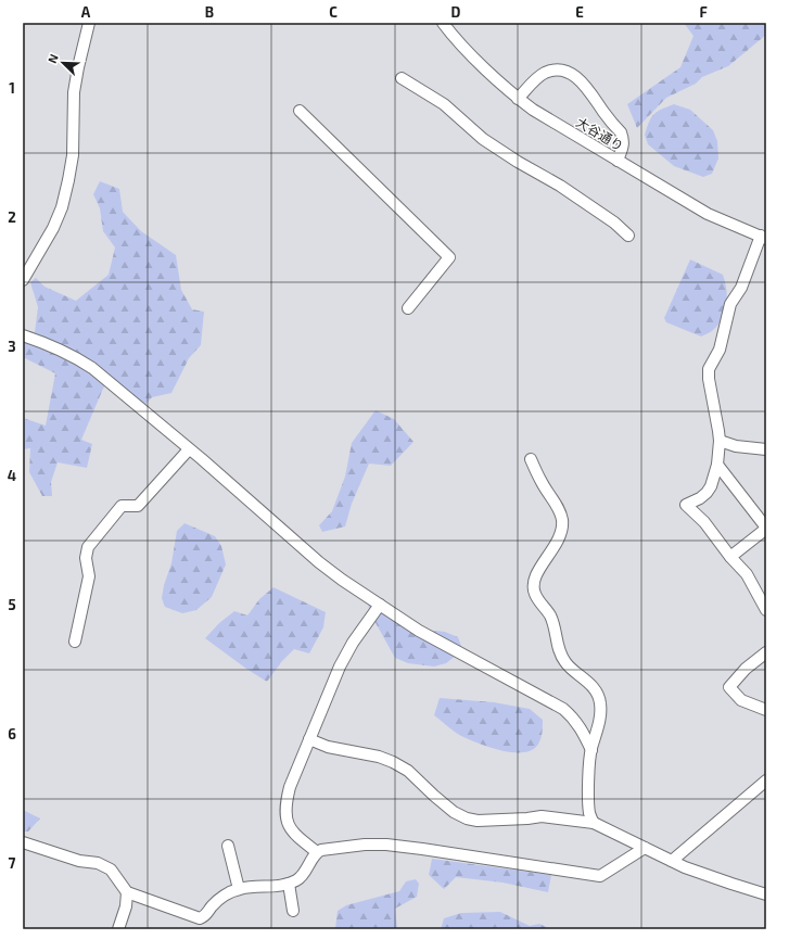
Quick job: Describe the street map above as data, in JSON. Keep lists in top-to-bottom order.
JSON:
{
  "streets": {
    "street": ["大谷通り"]
  },
  "north": "top left",
  "grid": {
    "columns": [
      "A",
      "B",
      "C",
      "D",
      "E",
      "F"
    ],
    "rows": [
      "1",
      "2",
      "3",
      "4",
      "5",
      "6",
      "7"
    ]
  }
}
